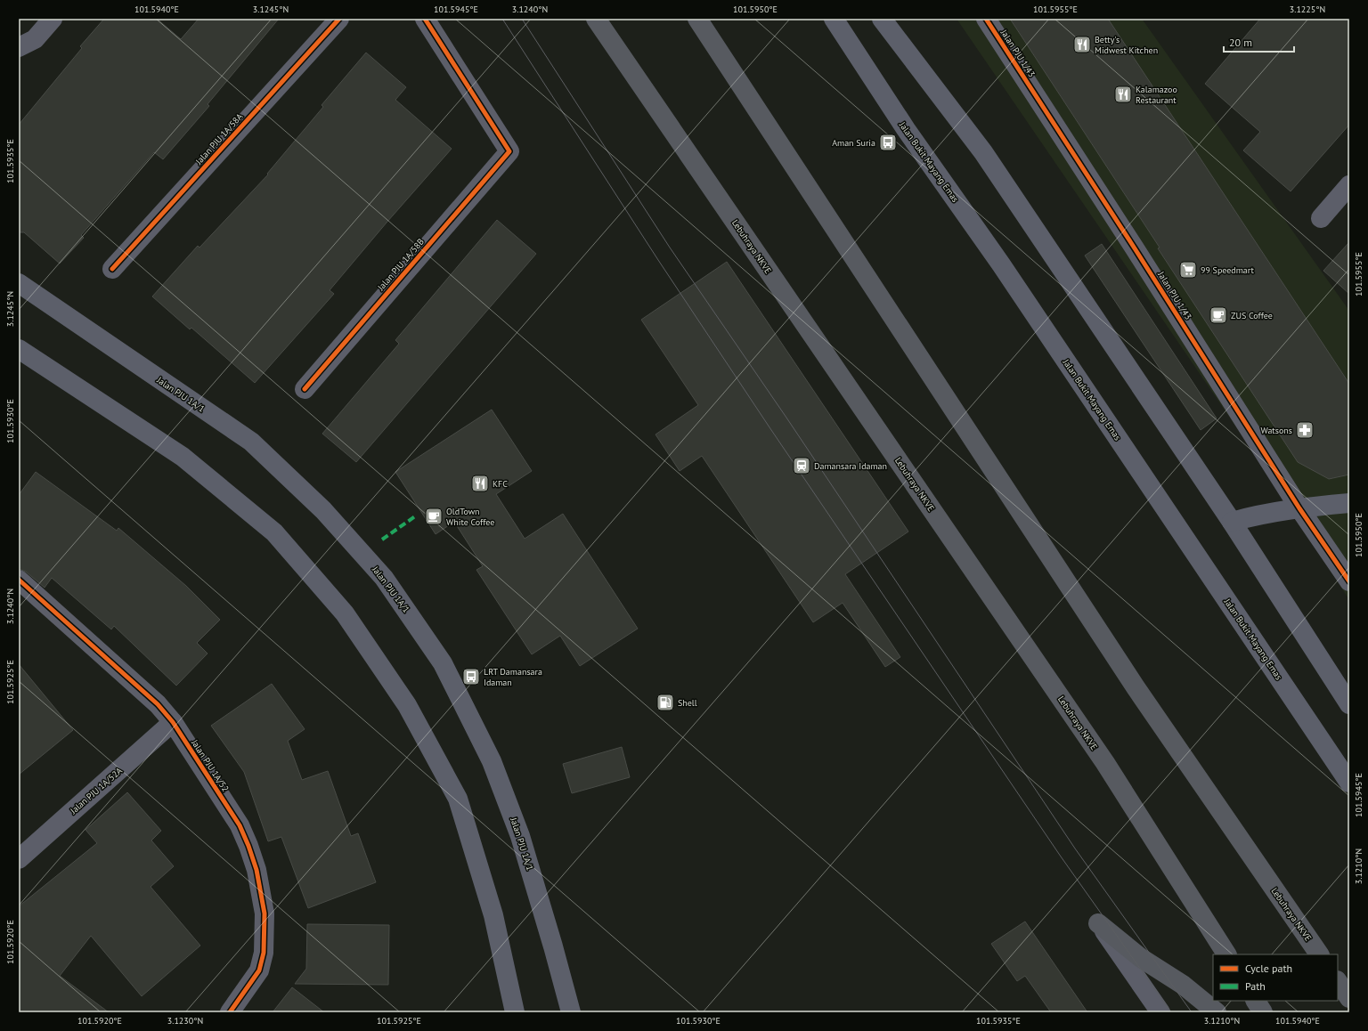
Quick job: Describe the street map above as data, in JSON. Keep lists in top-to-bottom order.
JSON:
{
  "streets": {
    "highway": ["Lebuhraya NKVE"],
    "main road": ["Jalan Bukit Mayang Emas", "Jalan PJU 1A/1"],
    "street": [
      "Jalan PJU 1/43",
      "Jalan PJU 1A/58A",
      "Jalan PJU 1A/58B",
      "Jalan PJU 1A/52",
      "Jalan PJU 1A/52A"
    ]
  },
  "crossings": [
    ["Jalan PJU 1A/52", "Jalan PJU 1A/52A"]
  ],
  "places": {
    "restaurant": ["Betty's Midwest Kitchen", "Kalamazoo Restaurant", "KFC"],
    "bus stop": ["Aman Suria", "LRT Damansara Idaman"],
    "supermarket": ["99 Speedmart"],
    "cafe": ["ZUS Coffee", "OldTown White Coffee"],
    "pharmacy": ["Watsons"],
    "station": ["Damansara Idaman"],
    "fuel station": ["Shell"]
  },
  "legend": ["Cycle path", "Path"],
  "scale_bar": "20 m",
  "coordinates": [
    "101.5940°E",
    "3.1245°N",
    "101.5945°E",
    "3.1240°N",
    "101.5950°E",
    "101.5955°E",
    "3.1225°N",
    "101.5935°E",
    "101.5930°E",
    "101.5925°E",
    "3.1210°N",
    "101.5920°E",
    "3.1230°N"
  ]
}
